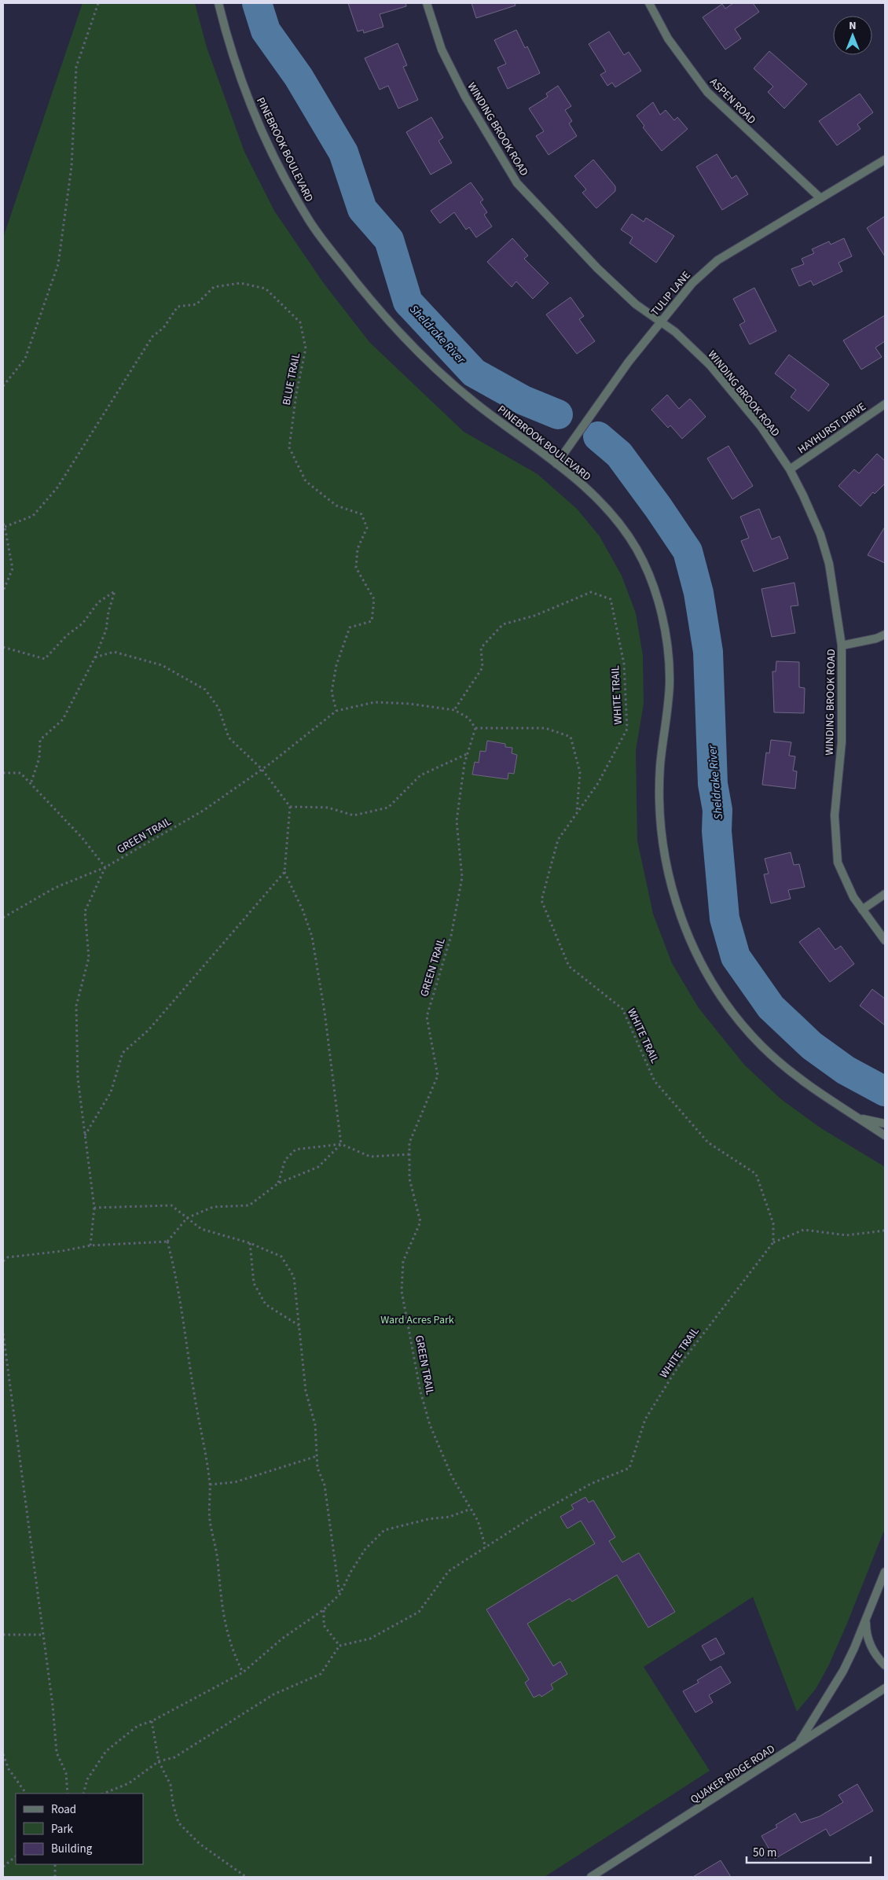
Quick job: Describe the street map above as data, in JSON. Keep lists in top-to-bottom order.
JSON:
{
  "streets": {
    "street": [
      "ASPEN ROAD",
      "WINDING BROOK ROAD",
      "PINEBROOK BOULEVARD",
      "TULIP LANE",
      "HAYHURST DRIVE",
      "QUAKER RIDGE ROAD"
    ],
    "path": ["BLUE TRAIL", "WHITE TRAIL", "GREEN TRAIL"]
  },
  "crossings": [
    ["ASPEN ROAD", "TULIP LANE"],
    ["WINDING BROOK ROAD", "TULIP LANE"],
    ["WINDING BROOK ROAD", "HAYHURST DRIVE"],
    ["PINEBROOK BOULEVARD", "TULIP LANE"],
    ["BLUE TRAIL", "GREEN TRAIL"],
    ["WHITE TRAIL", "GREEN TRAIL"]
  ],
  "water": ["Sheldrake River"],
  "parks": ["Ward Acres Park"],
  "legend": ["Road", "Park", "Building"],
  "scale_bar": "50 m",
  "north": "top"
}
